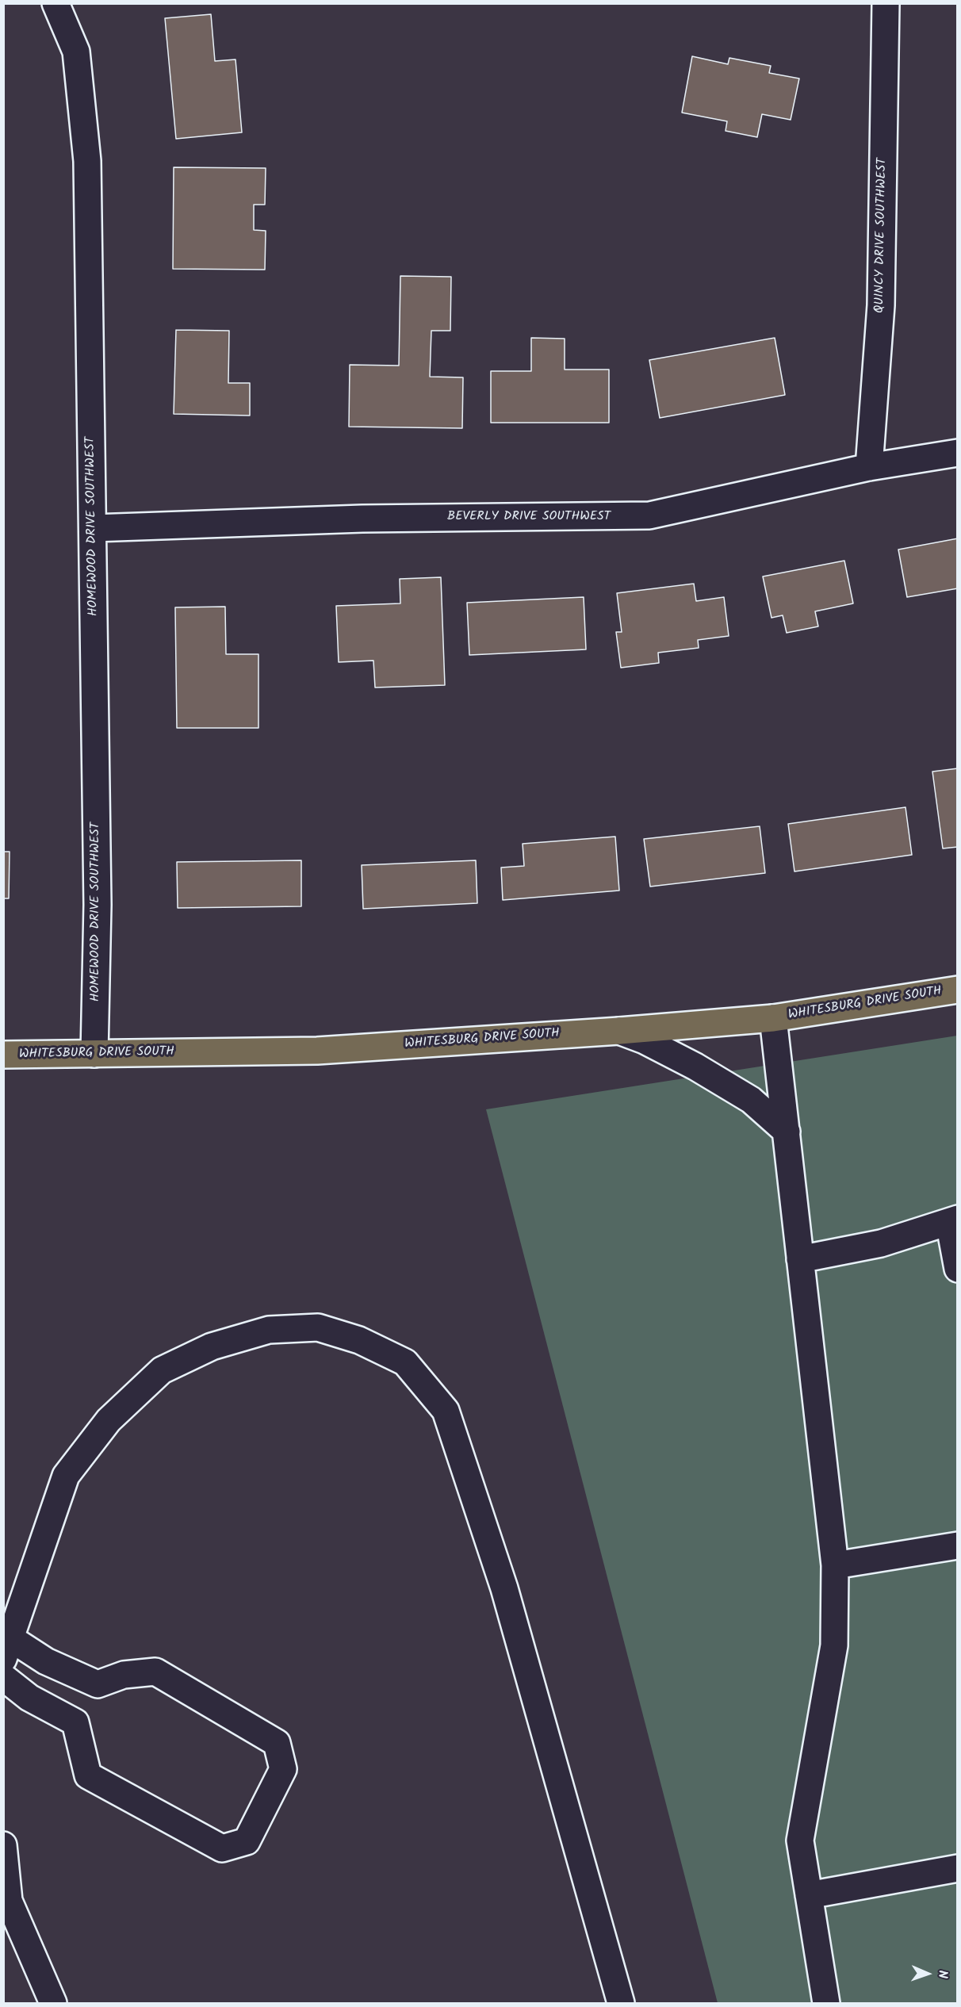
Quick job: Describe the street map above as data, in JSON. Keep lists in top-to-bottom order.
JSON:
{
  "streets": {
    "main road": ["WHITESBURG DRIVE SOUTH"],
    "street": ["QUINCY DRIVE SOUTHWEST", "BEVERLY DRIVE SOUTHWEST", "HOMEWOOD DRIVE SOUTHWEST"]
  },
  "crossings": [
    ["QUINCY DRIVE SOUTHWEST", "BEVERLY DRIVE SOUTHWEST"],
    ["BEVERLY DRIVE SOUTHWEST", "HOMEWOOD DRIVE SOUTHWEST"],
    ["HOMEWOOD DRIVE SOUTHWEST", "WHITESBURG DRIVE SOUTH"]
  ],
  "north": "right"
}
